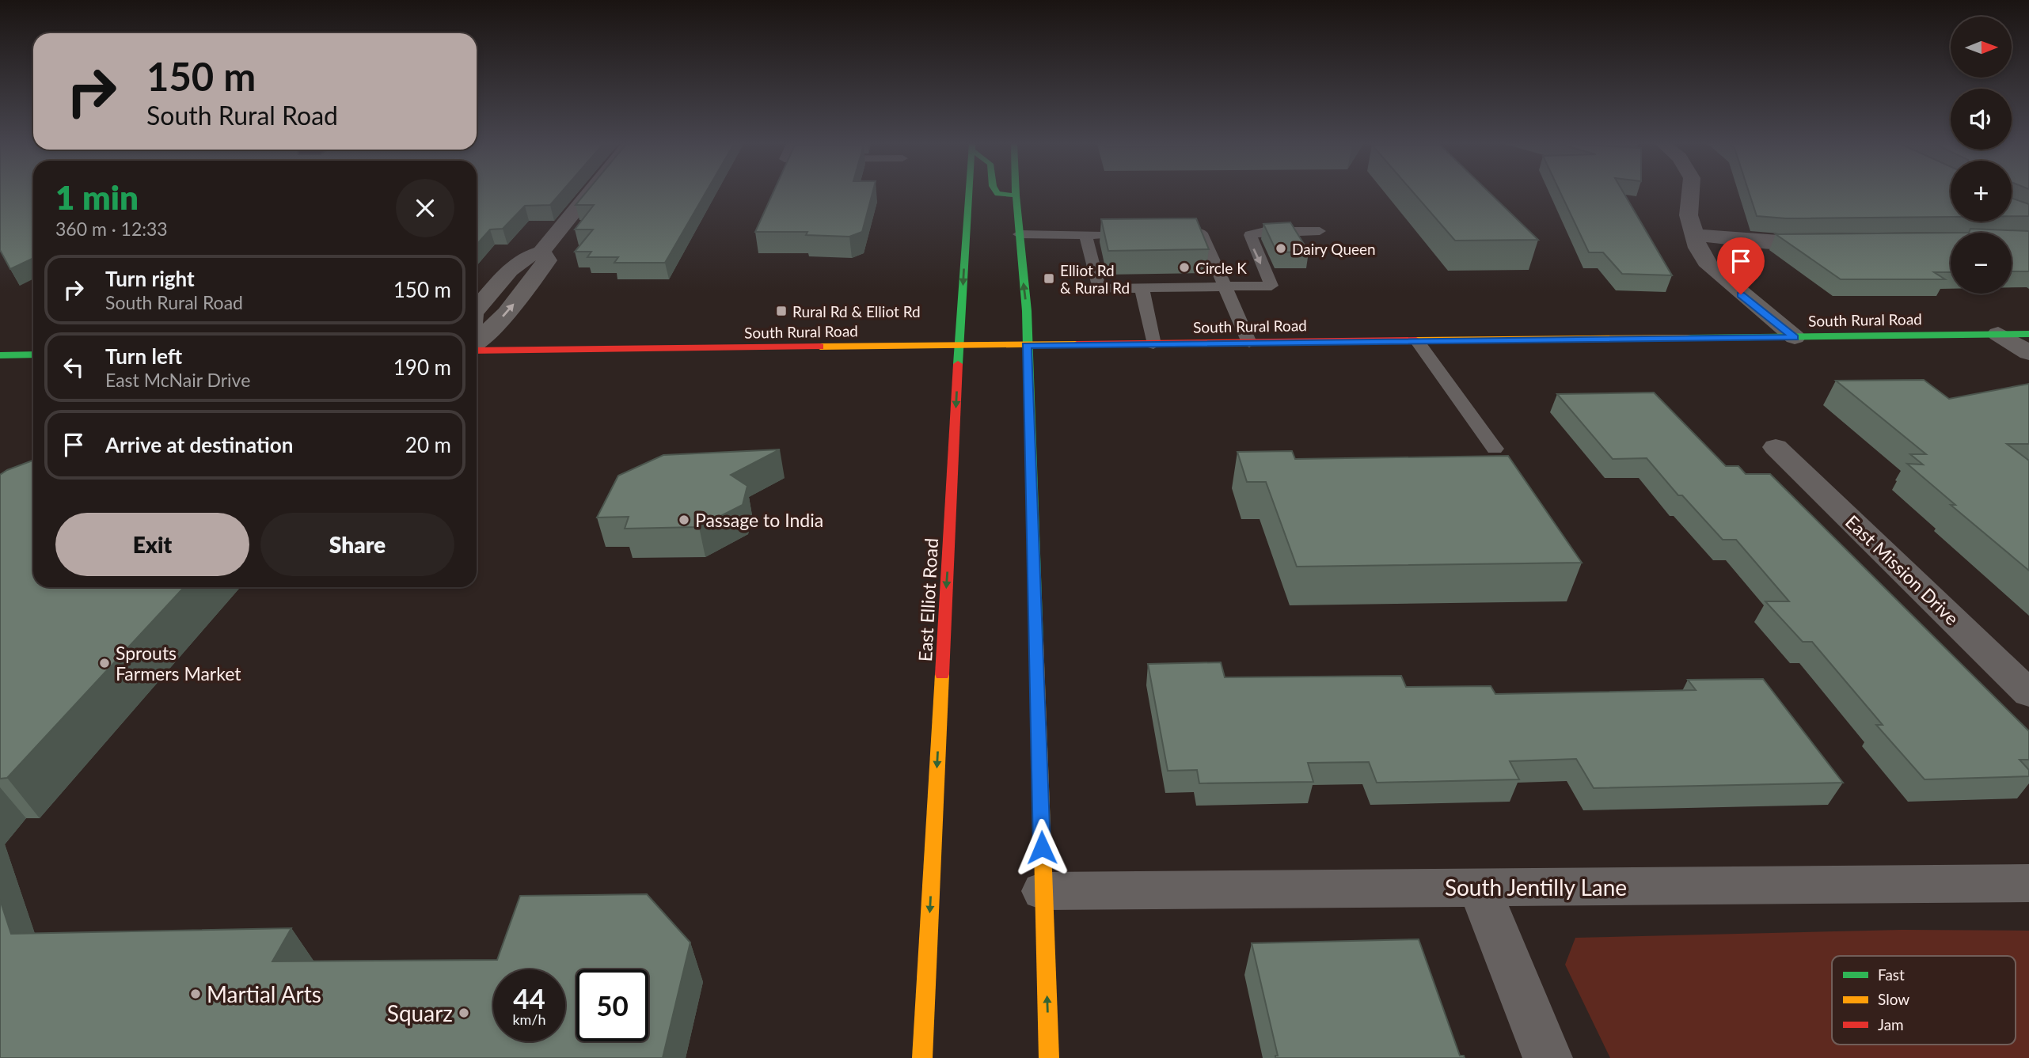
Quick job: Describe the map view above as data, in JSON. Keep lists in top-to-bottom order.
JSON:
{
  "streets": {
    "main road": ["South Rural Road", "East Elliot Road"],
    "street": ["East Mission Drive", "South Jentilly Lane"]
  },
  "crossings": [
    ["South Rural Road", "East Elliot Road"]
  ],
  "places": {
    "other": [
      "Dairy Queen",
      "Circle K",
      "Passage to India",
      "Sprouts Farmers Market",
      "Martial Arts",
      "Squarz"
    ],
    "transit": ["Elliot Rd & Rural Rd", "Rural Rd & Elliot Rd"]
  },
  "legend": ["Fast", "Slow", "Jam"],
  "north": "right",
  "page": {
    "map_buttons": ["+", "−"],
    "turn": ["150 m", "South Rural Road"],
    "heading": ["1 min", "360 m · 12:33"],
    "list": [
      {
        "name": "Turn right",
        "note": "South Rural Road",
        "value": "150 m"
      },
      {
        "name": "Turn left",
        "note": "East McNair Drive",
        "value": "190 m"
      },
      {
        "name": "Arrive at destination",
        "value": "20 m"
      }
    ],
    "buttons": ["Exit", "Share"],
    "speed": "44 km/h",
    "limit": "50"
  }
}
